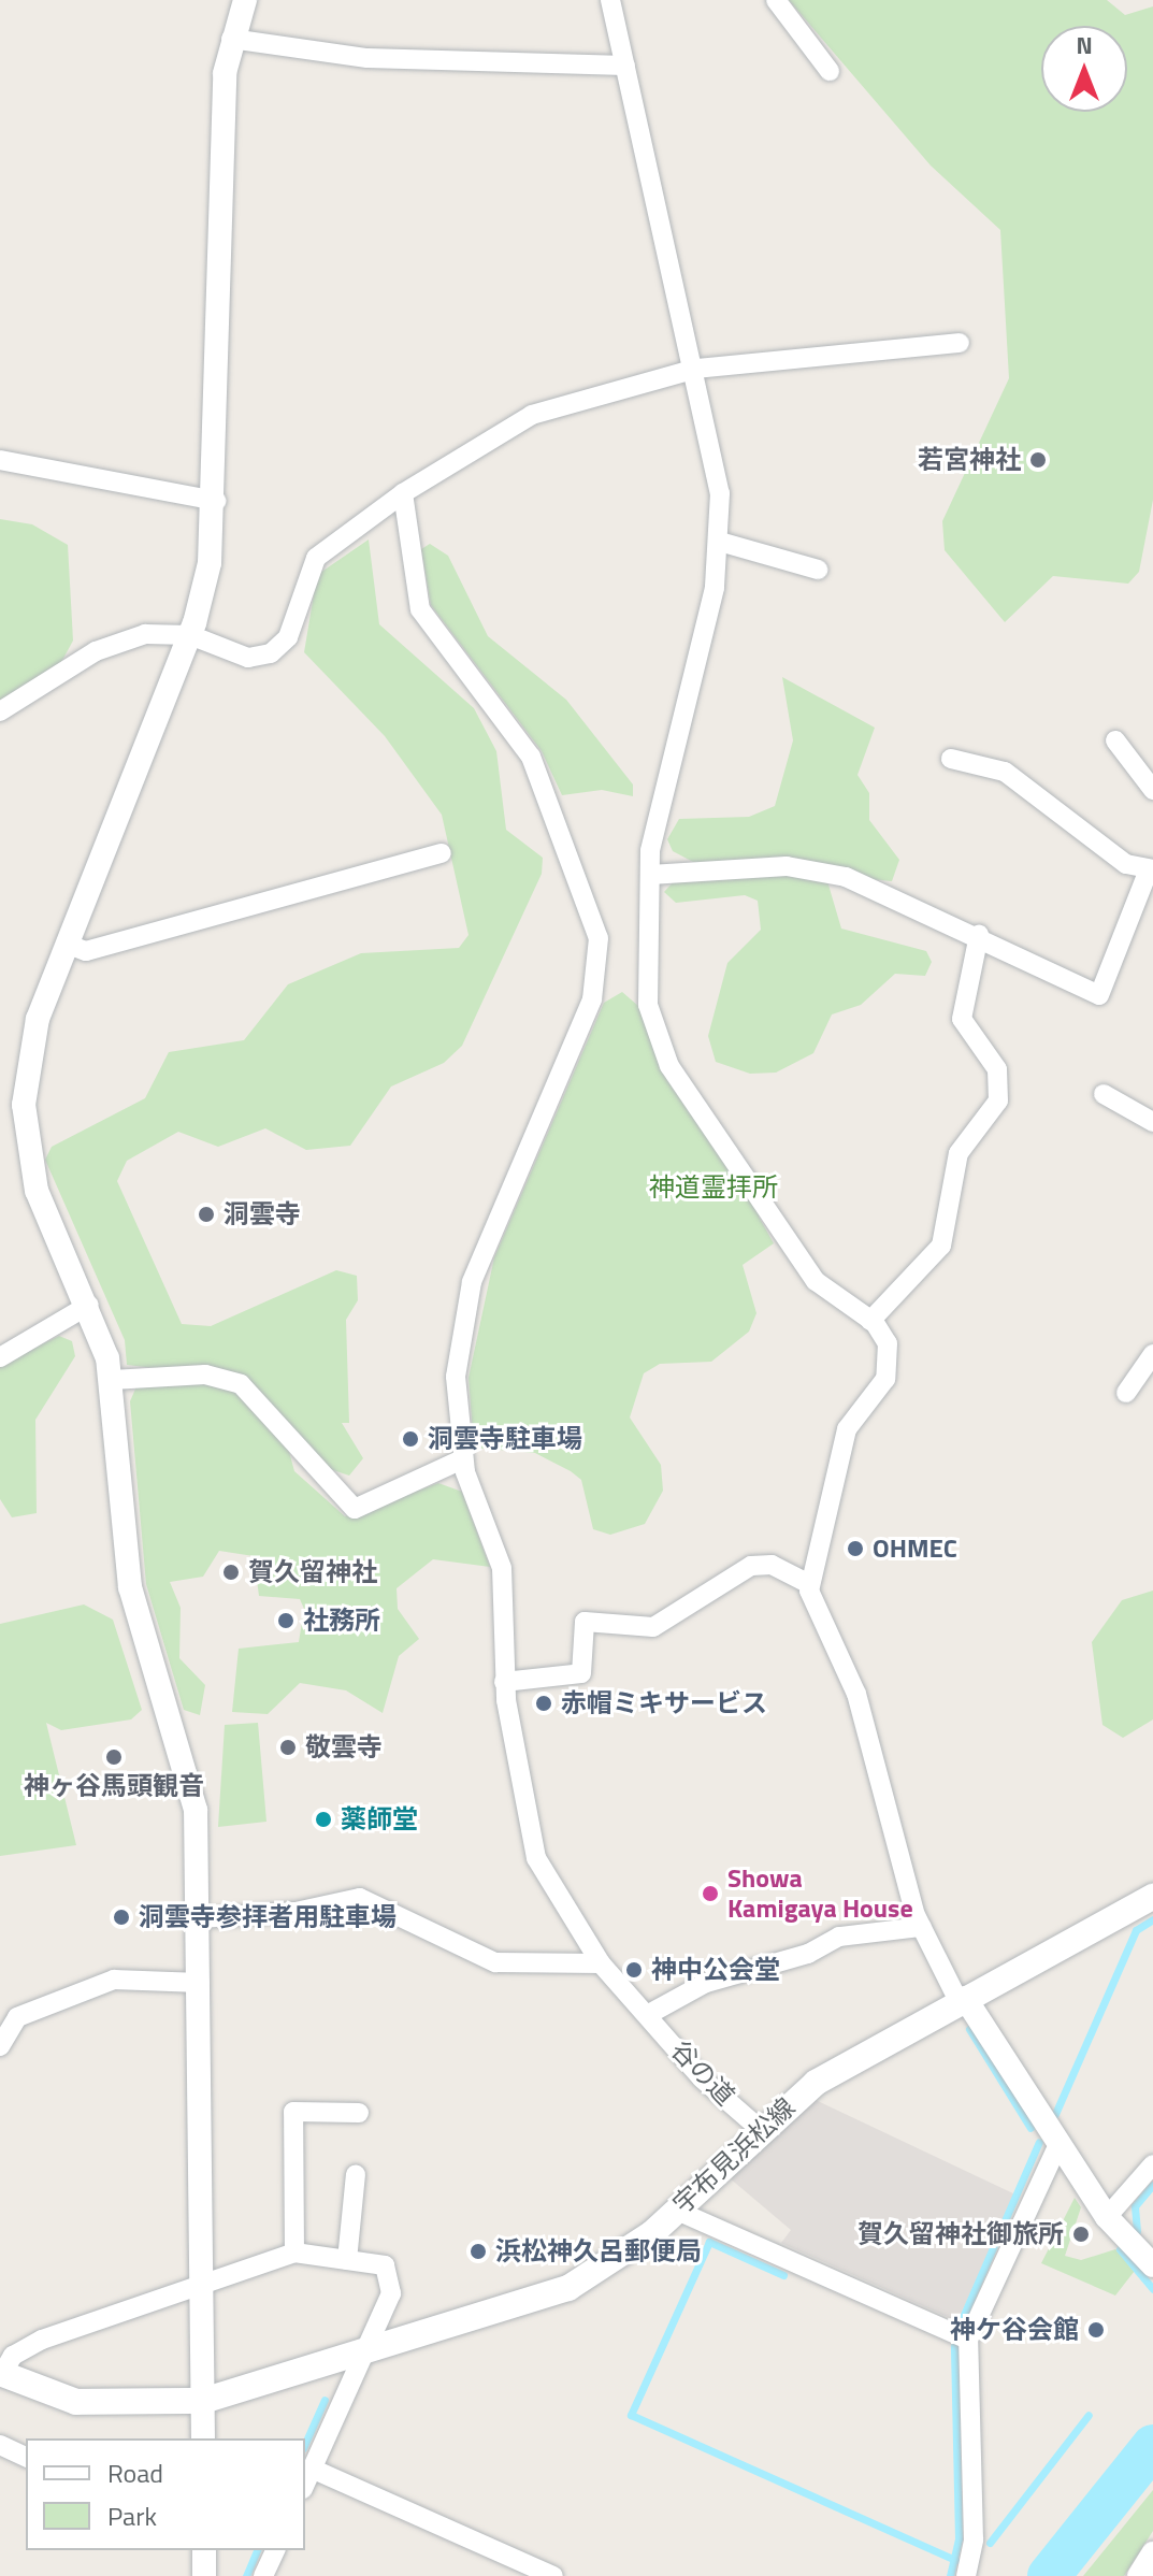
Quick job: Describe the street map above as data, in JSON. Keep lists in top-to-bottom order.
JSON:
{
  "streets": {
    "main road": ["宇布見浜松線"],
    "street": ["谷の道"]
  },
  "crossings": [
    ["谷の道", "宇布見浜松線"]
  ],
  "parks": ["神道霊拝所"],
  "places": [
    "若宮神社",
    "洞雲寺",
    "洞雲寺駐車場",
    "OHMEC",
    "賀久留神社",
    "社務所",
    "赤帽ミキサービス",
    "敬雲寺",
    "神ヶ谷馬頭観音",
    "薬師堂",
    "Showa Kamigaya House",
    "洞雲寺参拝者用駐車場",
    "神中公会堂",
    "賀久留神社御旅所",
    "浜松神久呂郵便局",
    "神ケ谷会館"
  ],
  "legend": ["Road", "Park"],
  "north": "top"
}
